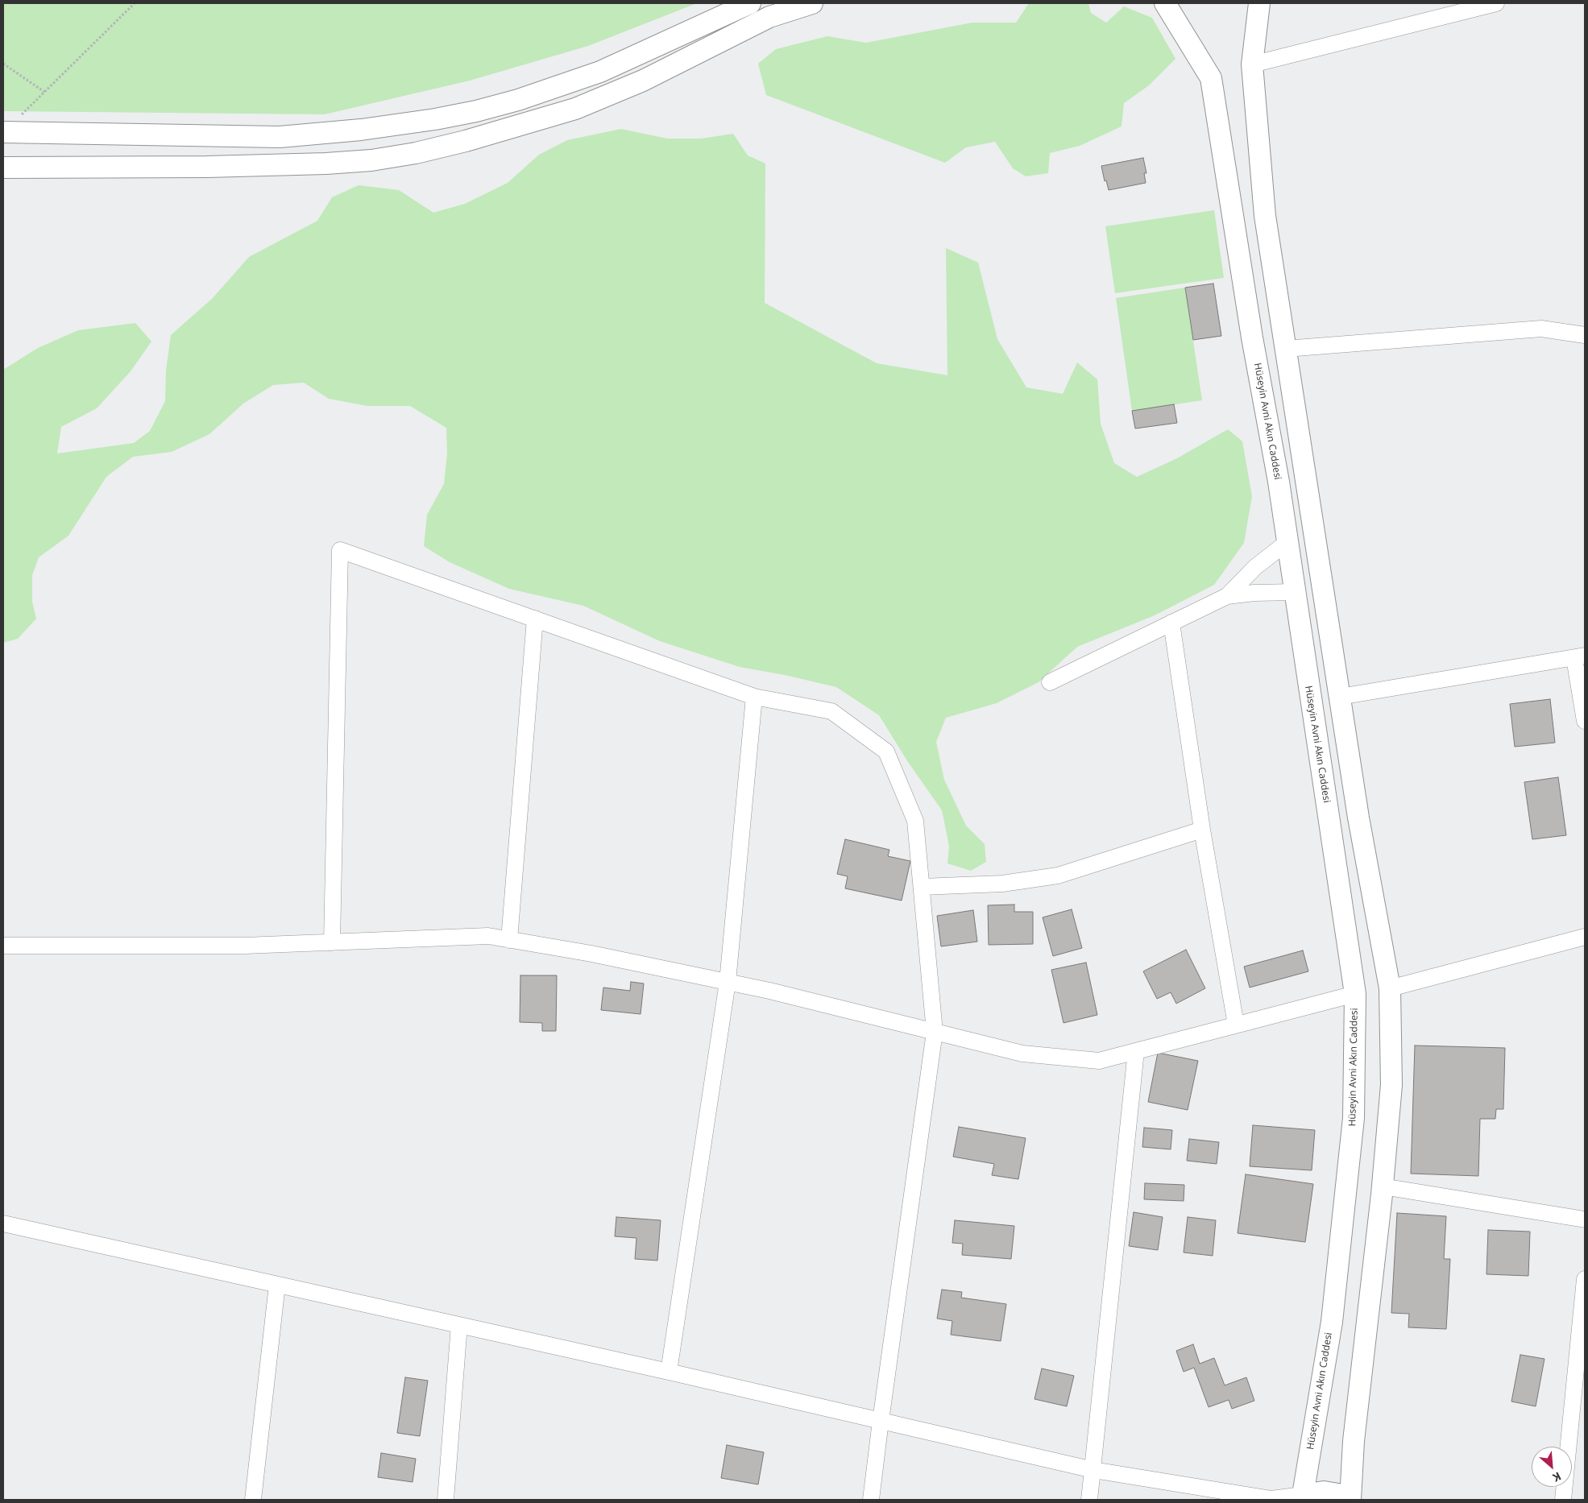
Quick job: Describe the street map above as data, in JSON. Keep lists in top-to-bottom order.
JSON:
{
  "streets": {
    "main road": ["Hüseyin Avni Akın Caddesi"]
  },
  "north": "bottom right"
}
